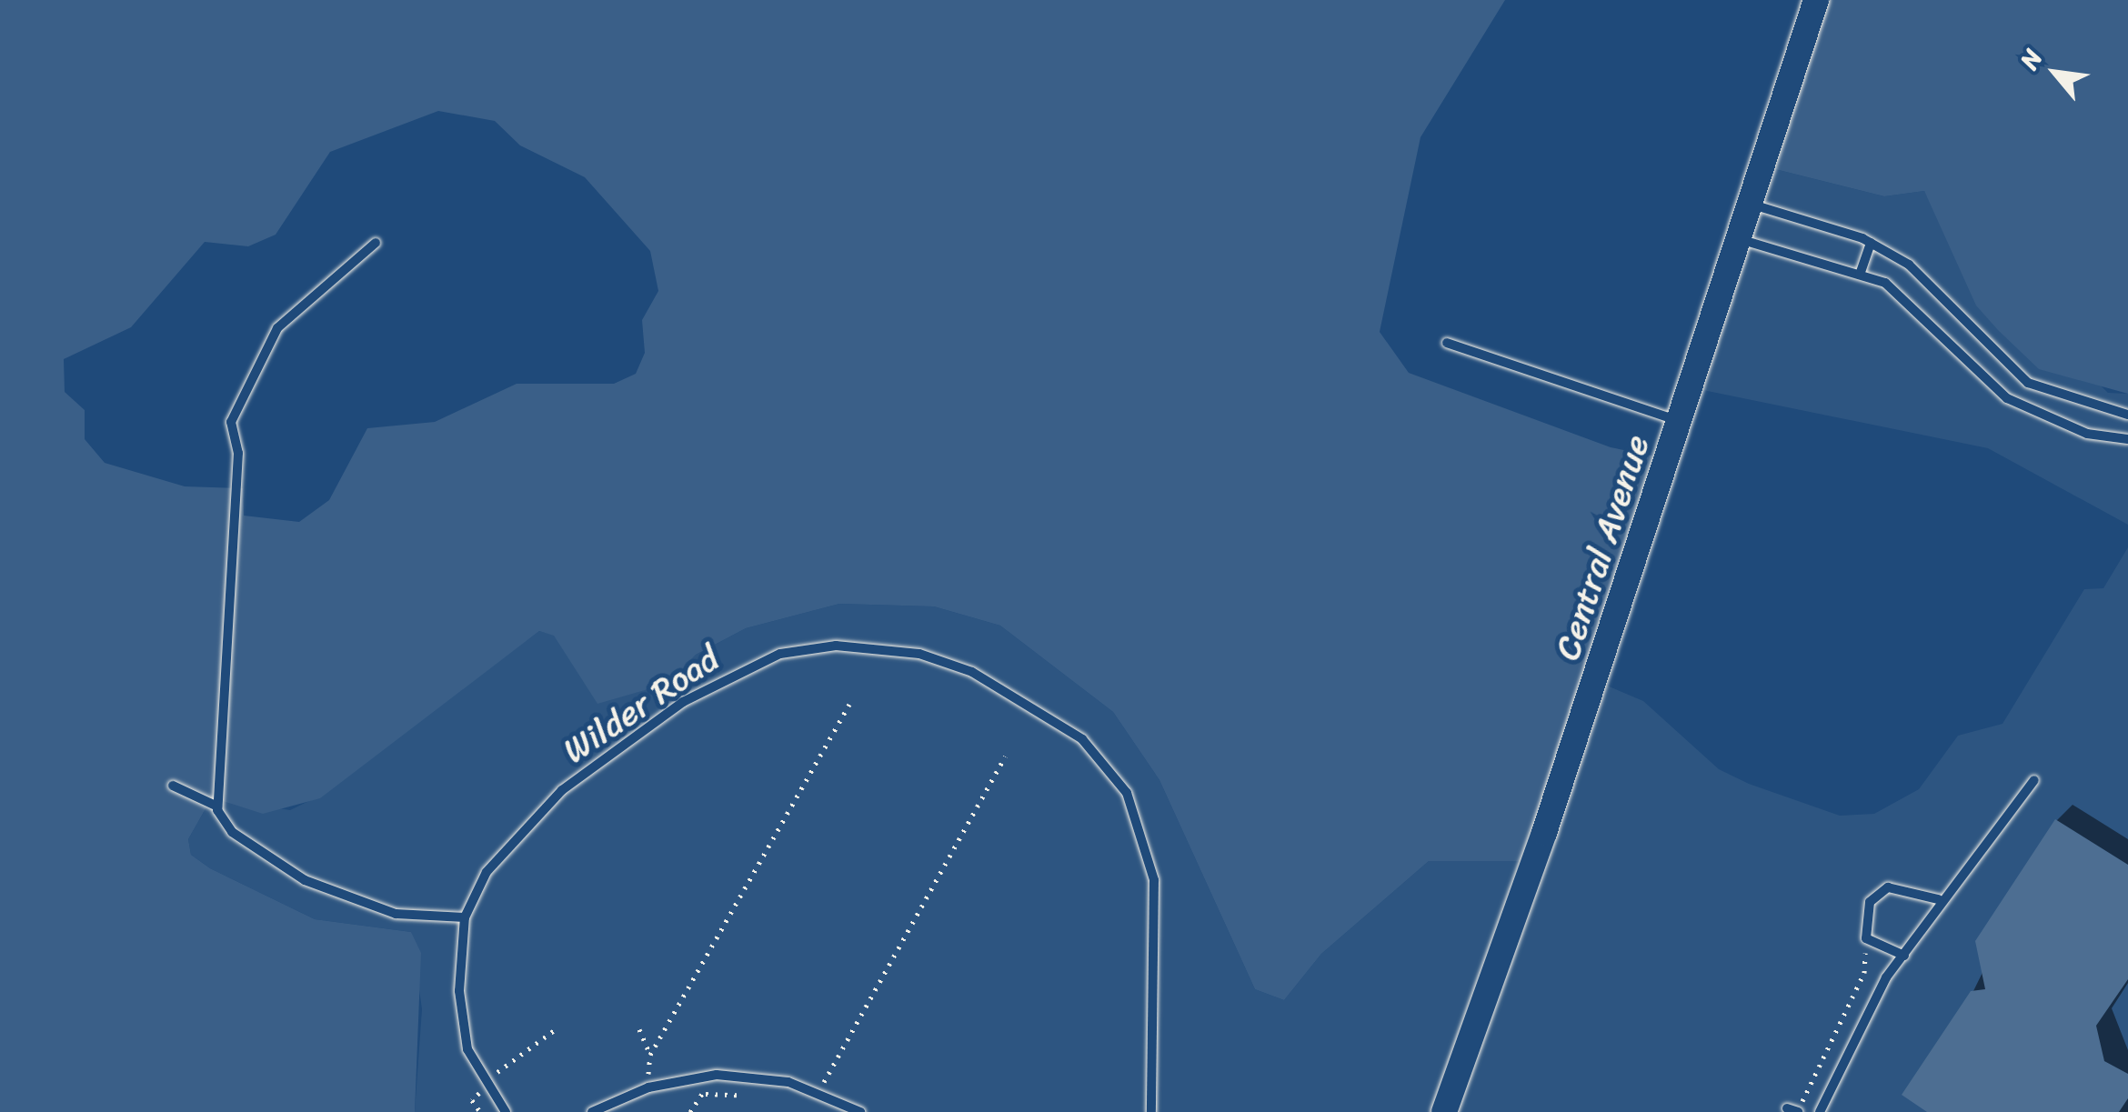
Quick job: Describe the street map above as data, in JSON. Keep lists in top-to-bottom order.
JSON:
{
  "streets": {
    "main road": ["Central Avenue"],
    "lane": ["Wilder Road"]
  },
  "north": "top left"
}
